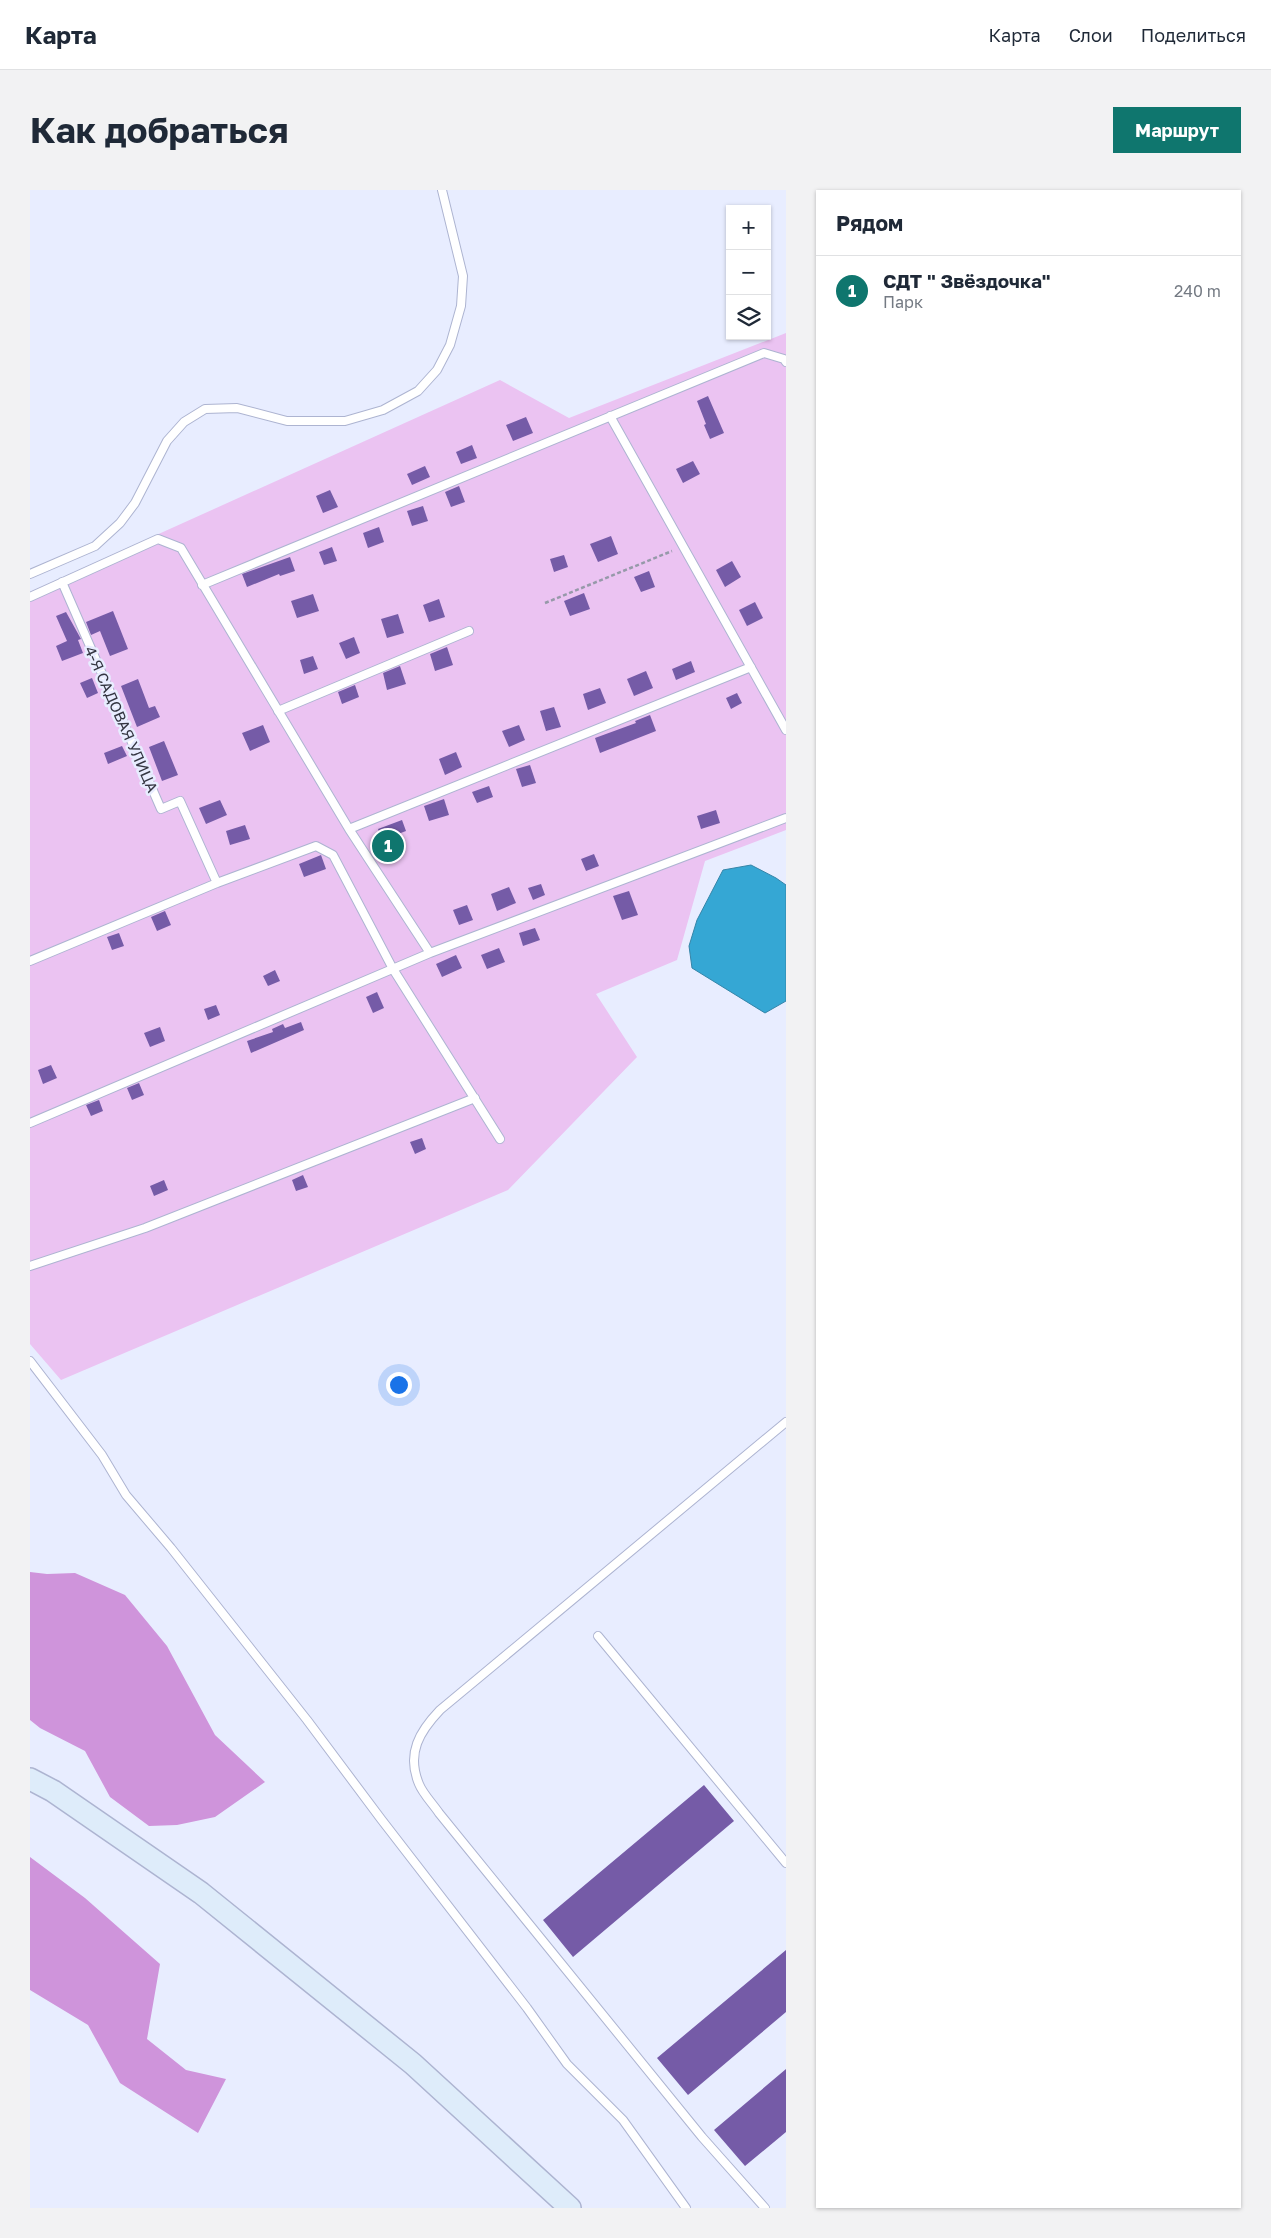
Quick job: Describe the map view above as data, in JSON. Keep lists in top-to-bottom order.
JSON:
{
  "streets": {
    "lane": ["4-Я САДОВАЯ УЛИЦА"]
  },
  "page": {
    "header": "Карта",
    "nav": ["Карта", "Слои", "Поделиться"],
    "buttons": "Маршрут",
    "title": "Как добраться",
    "heading": "Рядом",
    "map_buttons": ["+", "−"],
    "list": [
      {
        "mark": "1",
        "name": "СДТ \" Звёздочка\"",
        "note": "Парк",
        "value": "240 m"
      }
    ],
    "pins": "1"
  }
}
